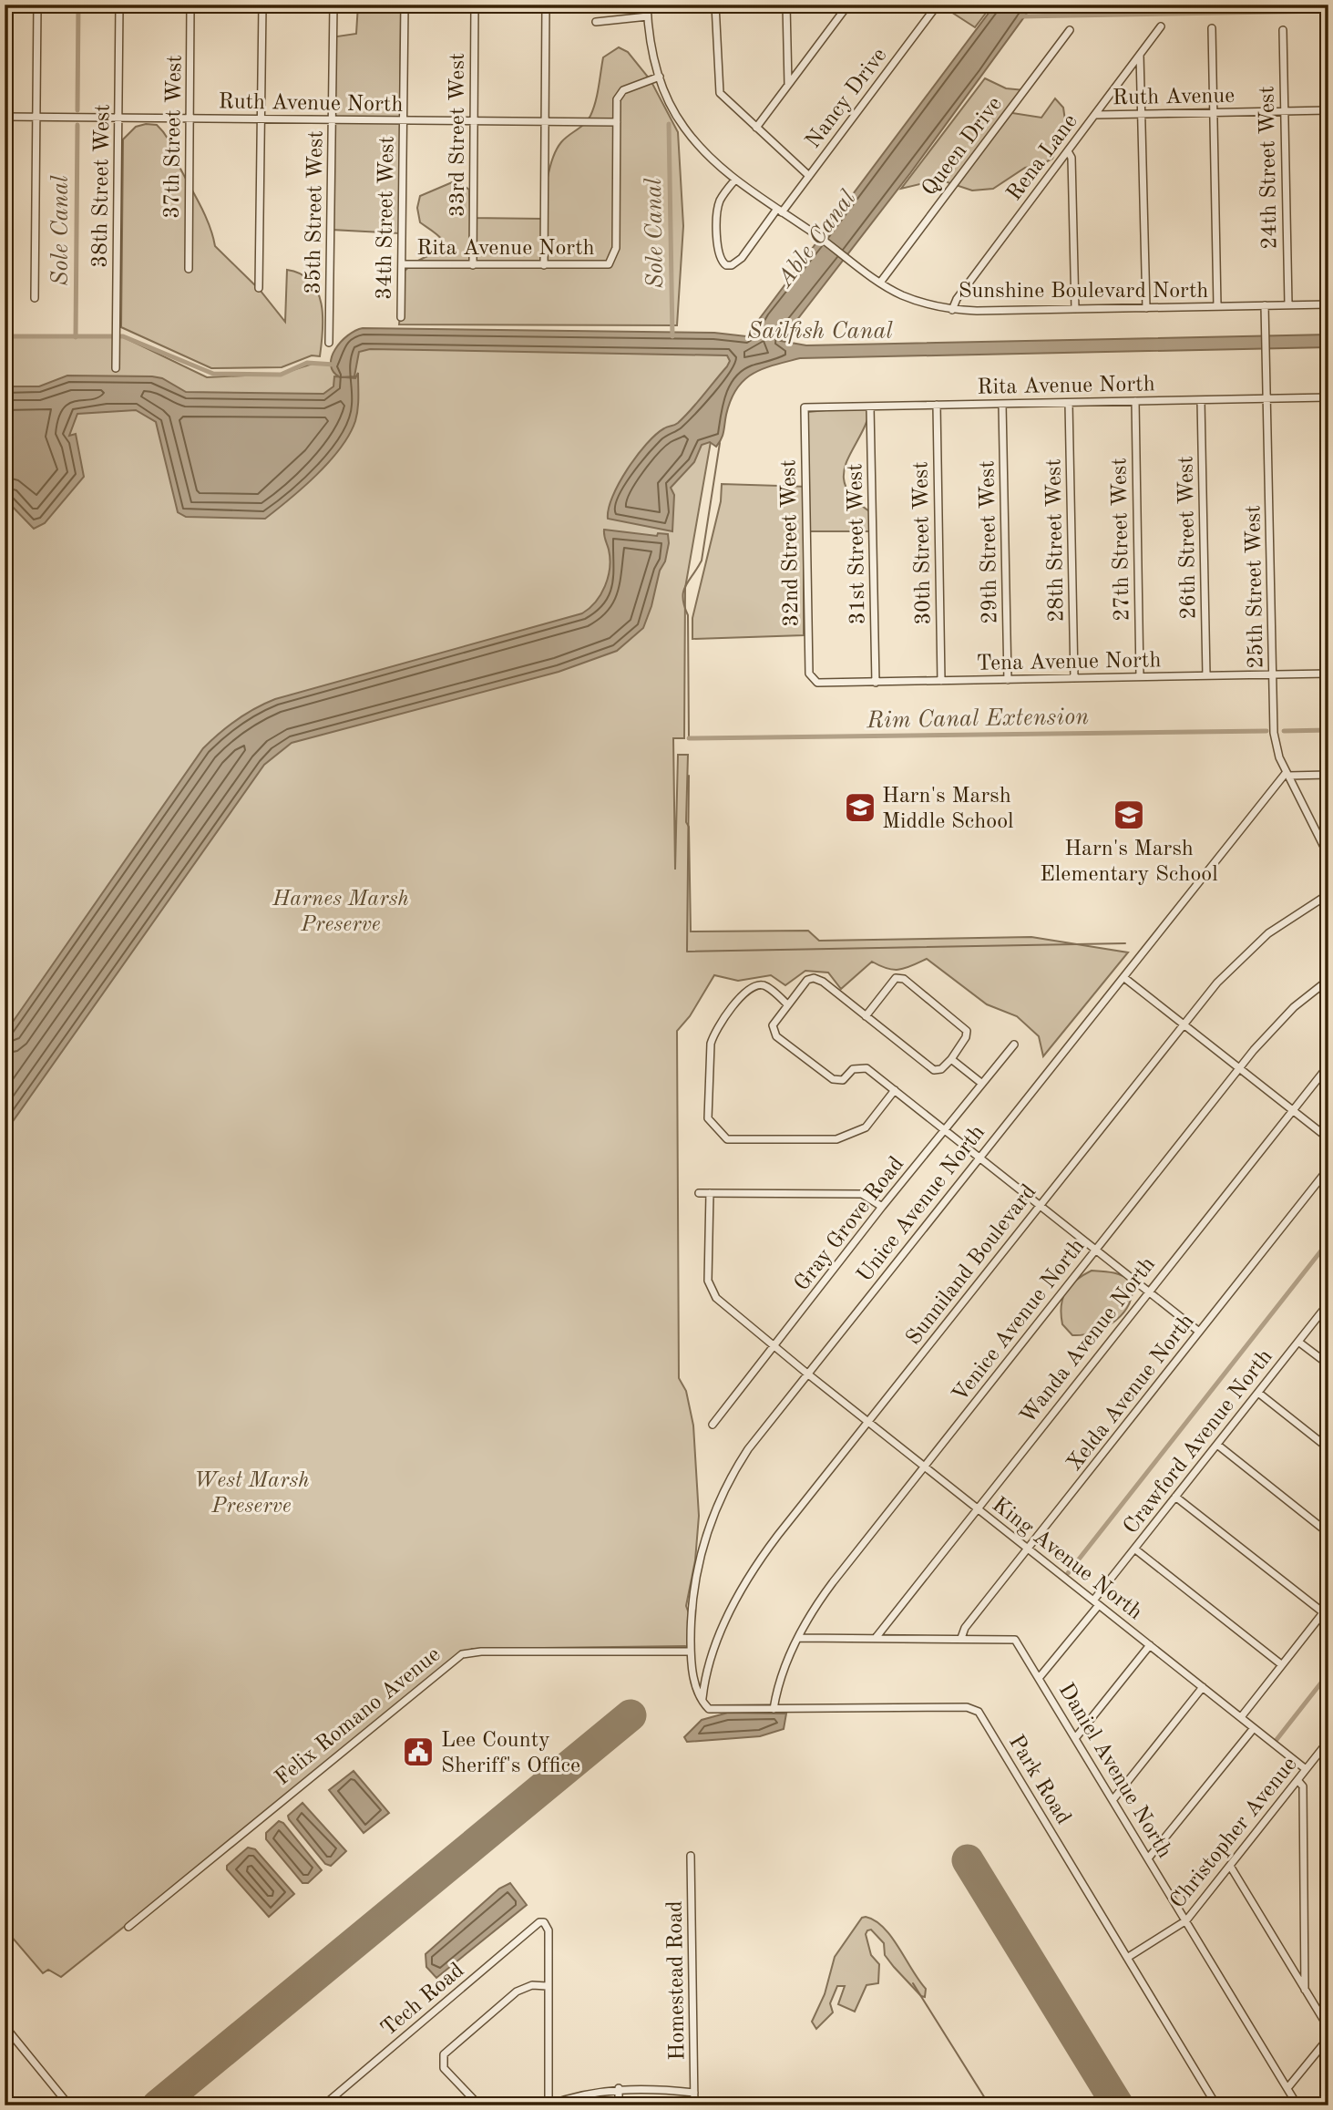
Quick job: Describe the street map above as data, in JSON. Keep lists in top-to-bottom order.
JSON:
{
  "streets": {
    "street": [
      "Ruth Avenue",
      "Nancy Drive",
      "Ruth Avenue North",
      "33rd Street West",
      "37th Street West",
      "Queen Drive",
      "Rena Lane",
      "24th Street West",
      "38th Street West",
      "35th Street West",
      "34th Street West",
      "Rita Avenue North",
      "Sunshine Boulevard North",
      "26th Street West",
      "27th Street West",
      "28th Street West",
      "29th Street West",
      "32nd Street West",
      "30th Street West",
      "31st Street West",
      "25th Street West",
      "Tena Avenue North",
      "Unice Avenue North",
      "Gray Grove Road",
      "Sunniland Boulevard",
      "Venice Avenue North",
      "Wanda Avenue North",
      "Xelda Avenue North",
      "Crawford Avenue North",
      "King Avenue North",
      "Felix Romano Avenue",
      "Daniel Avenue North",
      "Park Road",
      "Christopher Avenue",
      "Homestead Road",
      "Tech Road"
    ]
  },
  "crossings": [
    ["Ruth Avenue", "Rena Lane"],
    ["Ruth Avenue", "24th Street West"],
    ["Nancy Drive", "Sunshine Boulevard North"],
    ["Ruth Avenue North", "33rd Street West"],
    ["Ruth Avenue North", "37th Street West"],
    ["Ruth Avenue North", "38th Street West"],
    ["Ruth Avenue North", "35th Street West"],
    ["Ruth Avenue North", "34th Street West"],
    ["Ruth Avenue North", "Rita Avenue North"],
    ["33rd Street West", "Rita Avenue North"],
    ["Queen Drive", "Sunshine Boulevard North"],
    ["Rena Lane", "Sunshine Boulevard North"],
    ["24th Street West", "Sunshine Boulevard North"],
    ["34th Street West", "Rita Avenue North"],
    ["Rita Avenue North", "26th Street West"],
    ["Rita Avenue North", "27th Street West"],
    ["Rita Avenue North", "28th Street West"],
    ["Rita Avenue North", "29th Street West"],
    ["Rita Avenue North", "32nd Street West"],
    ["Rita Avenue North", "30th Street West"],
    ["Rita Avenue North", "31st Street West"],
    ["Rita Avenue North", "25th Street West"],
    ["Sunshine Boulevard North", "25th Street West"],
    ["26th Street West", "Tena Avenue North"],
    ["27th Street West", "Tena Avenue North"],
    ["28th Street West", "Tena Avenue North"],
    ["29th Street West", "Tena Avenue North"],
    ["32nd Street West", "Tena Avenue North"],
    ["30th Street West", "Tena Avenue North"],
    ["31st Street West", "Tena Avenue North"],
    ["25th Street West", "Tena Avenue North"],
    ["25th Street West", "Unice Avenue North"],
    ["Unice Avenue North", "Sunniland Boulevard"],
    ["Unice Avenue North", "King Avenue North"],
    ["Unice Avenue North", "Felix Romano Avenue"],
    ["Unice Avenue North", "Park Road"],
    ["Gray Grove Road", "King Avenue North"],
    ["Sunniland Boulevard", "King Avenue North"],
    ["Sunniland Boulevard", "Park Road"],
    ["Venice Avenue North", "King Avenue North"],
    ["Venice Avenue North", "Daniel Avenue North"],
    ["Venice Avenue North", "Park Road"],
    ["Wanda Avenue North", "King Avenue North"],
    ["Wanda Avenue North", "Daniel Avenue North"],
    ["Xelda Avenue North", "King Avenue North"],
    ["Xelda Avenue North", "Daniel Avenue North"],
    ["Crawford Avenue North", "King Avenue North"],
    ["Crawford Avenue North", "Daniel Avenue North"],
    ["King Avenue North", "Christopher Avenue"],
    ["Daniel Avenue North", "Christopher Avenue"],
    ["Park Road", "Christopher Avenue"]
  ],
  "water": [
    "Sole Canal",
    "Able Canal",
    "Sailfish Canal",
    "Rim Canal Extension"
  ],
  "parks": ["Harnes Marsh Preserve", "West Marsh Preserve"],
  "places": {
    "school or university": ["Harn's Marsh Middle School", "Harn's Marsh Elementary School"],
    "public building": ["Lee County Sheriff's Office"]
  }
}
